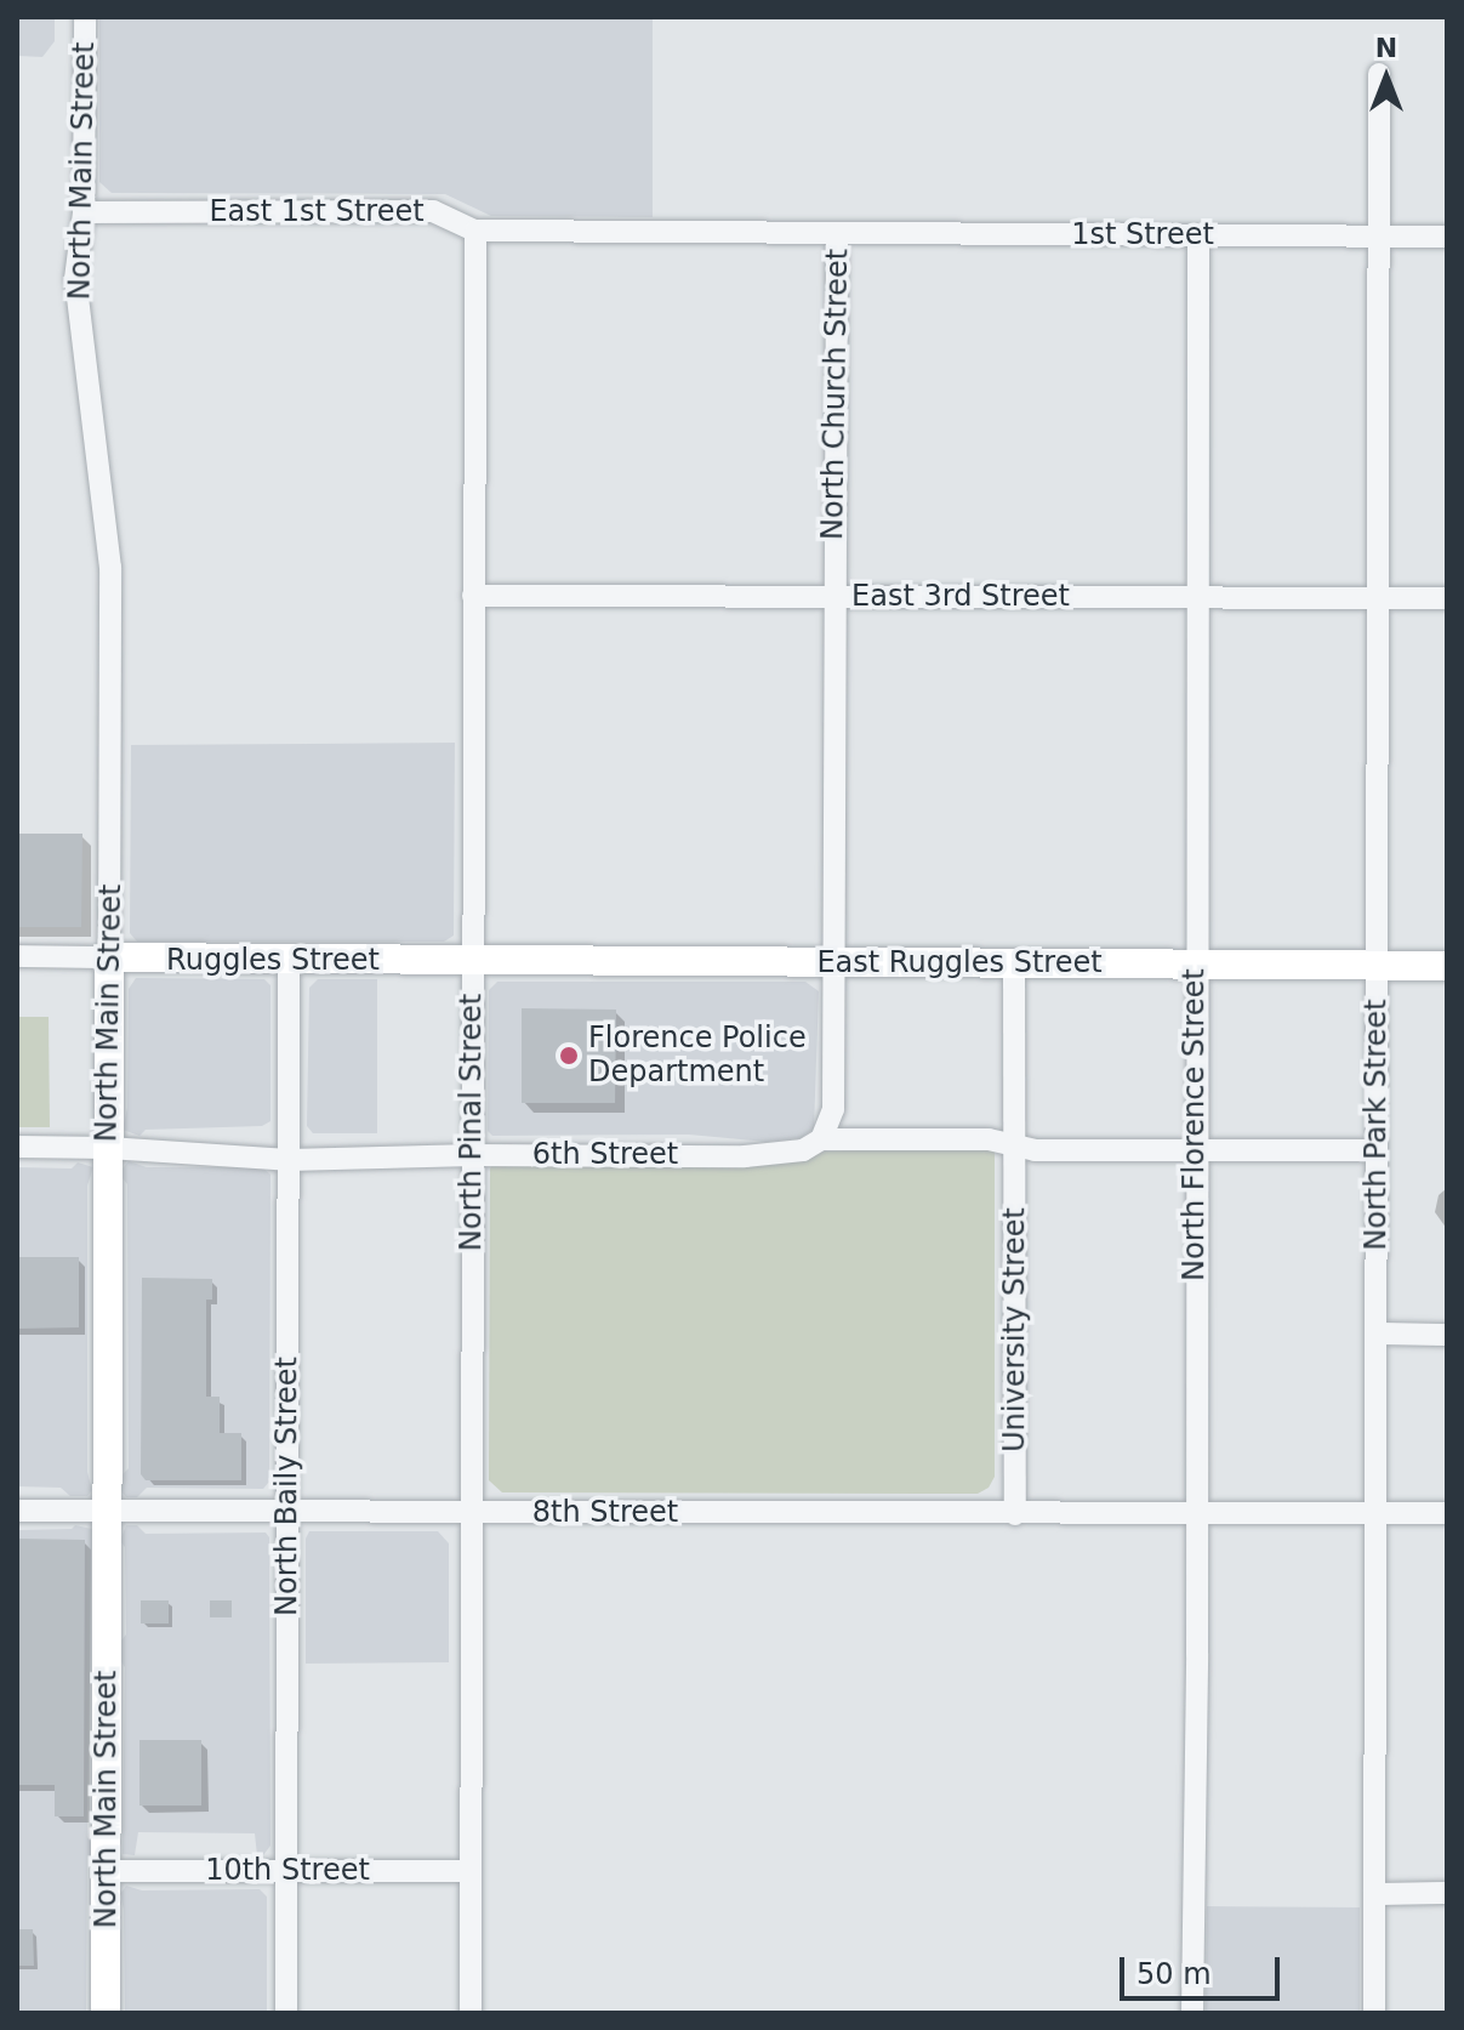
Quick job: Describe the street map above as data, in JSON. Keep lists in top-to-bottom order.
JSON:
{
  "streets": {
    "street": [
      "North Main Street",
      "East 1st Street",
      "1st Street",
      "North Church Street",
      "East 3rd Street",
      "Ruggles Street",
      "East Ruggles Street",
      "North Pinal Street",
      "North Florence Street",
      "North Park Street",
      "6th Street",
      "University Street",
      "North Baily Street",
      "8th Street",
      "10th Street"
    ]
  },
  "crossings": [
    ["North Main Street", "East 1st Street"],
    ["North Main Street", "Ruggles Street"],
    ["North Main Street", "6th Street"],
    ["North Main Street", "8th Street"],
    ["North Main Street", "10th Street"],
    ["East 1st Street", "1st Street"],
    ["East 1st Street", "North Church Street"],
    ["East 1st Street", "North Pinal Street"],
    ["1st Street", "North Church Street"],
    ["1st Street", "North Florence Street"],
    ["1st Street", "North Park Street"],
    ["North Church Street", "East 3rd Street"],
    ["North Church Street", "East Ruggles Street"],
    ["North Church Street", "6th Street"],
    ["East 3rd Street", "North Pinal Street"],
    ["East 3rd Street", "North Florence Street"],
    ["East 3rd Street", "North Park Street"],
    ["Ruggles Street", "East Ruggles Street"],
    ["Ruggles Street", "North Pinal Street"],
    ["Ruggles Street", "North Baily Street"],
    ["East Ruggles Street", "North Pinal Street"],
    ["East Ruggles Street", "North Florence Street"],
    ["East Ruggles Street", "North Park Street"],
    ["East Ruggles Street", "University Street"],
    ["North Pinal Street", "6th Street"],
    ["North Pinal Street", "8th Street"],
    ["North Pinal Street", "10th Street"],
    ["North Florence Street", "6th Street"],
    ["North Florence Street", "8th Street"],
    ["North Park Street", "6th Street"],
    ["North Park Street", "8th Street"],
    ["6th Street", "University Street"],
    ["6th Street", "North Baily Street"],
    ["University Street", "8th Street"],
    ["North Baily Street", "8th Street"],
    ["North Baily Street", "10th Street"]
  ],
  "places": ["Florence Police Department"],
  "scale_bar": "50 m",
  "north": "top"
}
